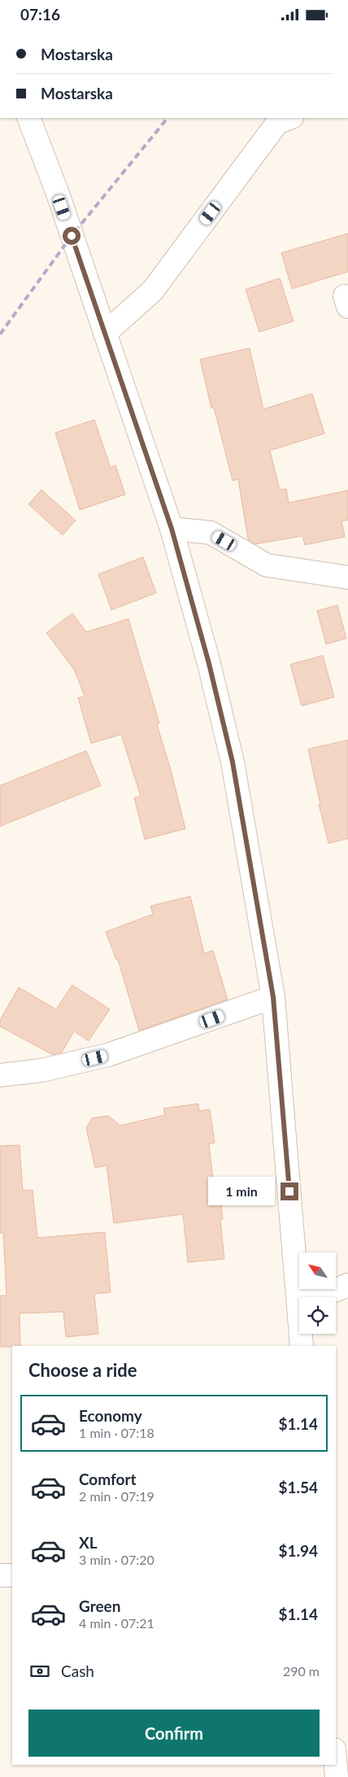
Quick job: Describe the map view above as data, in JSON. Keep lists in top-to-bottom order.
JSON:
{
  "north": "top left",
  "page": {
    "status": "07:16",
    "banner": ["Mostarska", "Mostarska"],
    "bubble": "1 min",
    "heading": "Choose a ride",
    "list": [
      {
        "name": "Economy",
        "note": "1 min · 07:18",
        "value": "$1.14"
      },
      {
        "name": "Comfort",
        "note": "2 min · 07:19",
        "value": "$1.54"
      },
      {
        "name": "XL",
        "note": "3 min · 07:20",
        "value": "$1.94"
      },
      {
        "name": "Green",
        "note": "4 min · 07:21",
        "value": "$1.14"
      }
    ],
    "pay": ["Cash", "290 m"],
    "buttons": "Confirm"
  }
}
